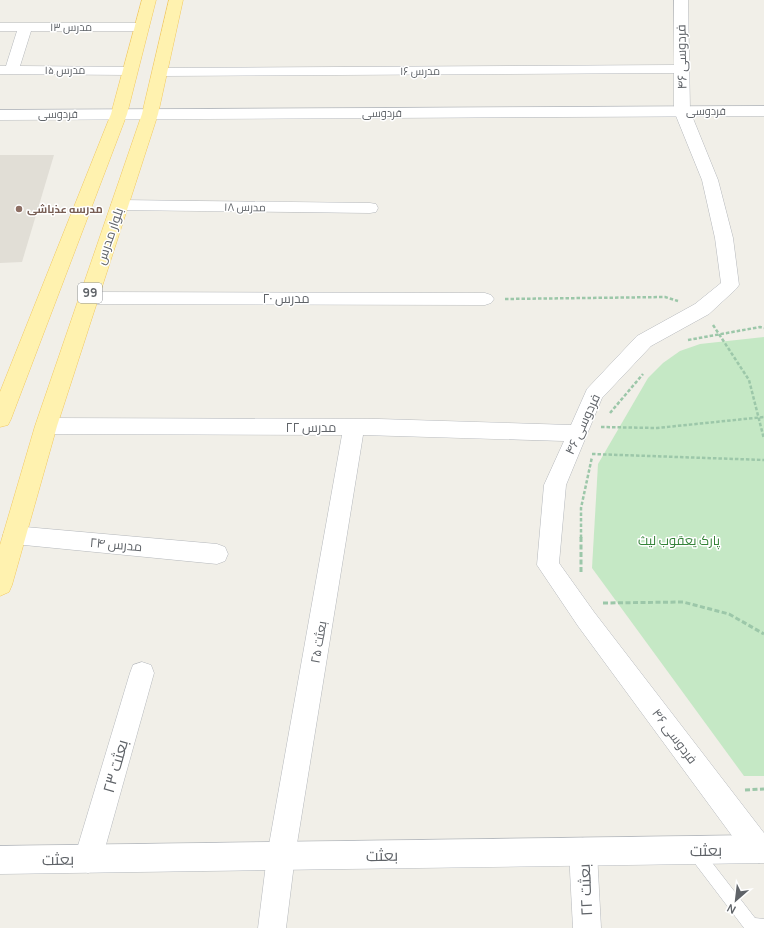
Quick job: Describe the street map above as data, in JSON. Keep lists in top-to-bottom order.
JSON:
{
  "streets": {
    "main road": [
      "فردوسی",
      "بلوار مدرس",
      "99",
      "بعثت"
    ],
    "street": [
      "مدرس ۱۳",
      "فردوسی ۴۶",
      "مدرس ۱۵",
      "مدرس ۱۶",
      "مدرس ۱۸",
      "مدرس ۲۰",
      "مدرس ۲۲",
      "مدرس ۲۴",
      "بعثت ۲۵",
      "بعثت ۲۳",
      "بعثت ۲۲"
    ]
  },
  "crossings": [
    ["فردوسی ۴۶", "مدرس ۱۶"],
    ["فردوسی ۴۶", "فردوسی"],
    ["فردوسی ۴۶", "مدرس ۲۲"],
    ["فردوسی ۴۶", "بعثت"],
    ["مدرس ۱۶", "بلوار مدرس"],
    ["فردوسی", "بلوار مدرس"],
    ["مدرس ۱۸", "بلوار مدرس"],
    ["بلوار مدرس", "مدرس ۲۰"],
    ["بلوار مدرس", "مدرس ۲۲"],
    ["بلوار مدرس", "مدرس ۲۴"],
    ["مدرس ۲۲", "بعثت ۲۵"],
    ["بعثت ۲۵", "بعثت"],
    ["بعثت ۲۳", "بعثت"],
    ["بعثت", "بعثت ۲۲"]
  ],
  "parks": ["پارک یعقوب لیث"],
  "places": ["مدرسه عذباشی"],
  "north": "bottom left"
}
